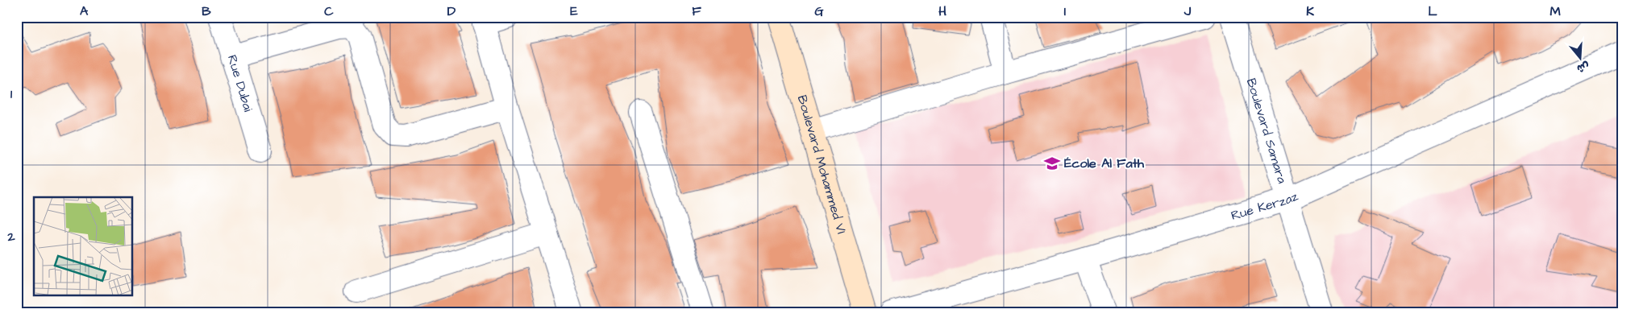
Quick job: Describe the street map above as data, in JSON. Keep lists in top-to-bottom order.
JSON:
{
  "streets": {
    "street": [
      "Rue Dubai",
      "Boulevard Samara",
      "Boulevard Mohammed VI",
      "Rue Kerzaz"
    ]
  },
  "crossings": [
    ["Boulevard Samara", "Rue Kerzaz"]
  ],
  "places": {
    "school or university": ["École Al Fath"]
  },
  "north": "bottom",
  "grid": {
    "columns": [
      "A",
      "B",
      "C",
      "D",
      "E",
      "F",
      "G",
      "H",
      "I",
      "J",
      "K",
      "L",
      "M"
    ],
    "rows": ["1", "2"]
  }
}
